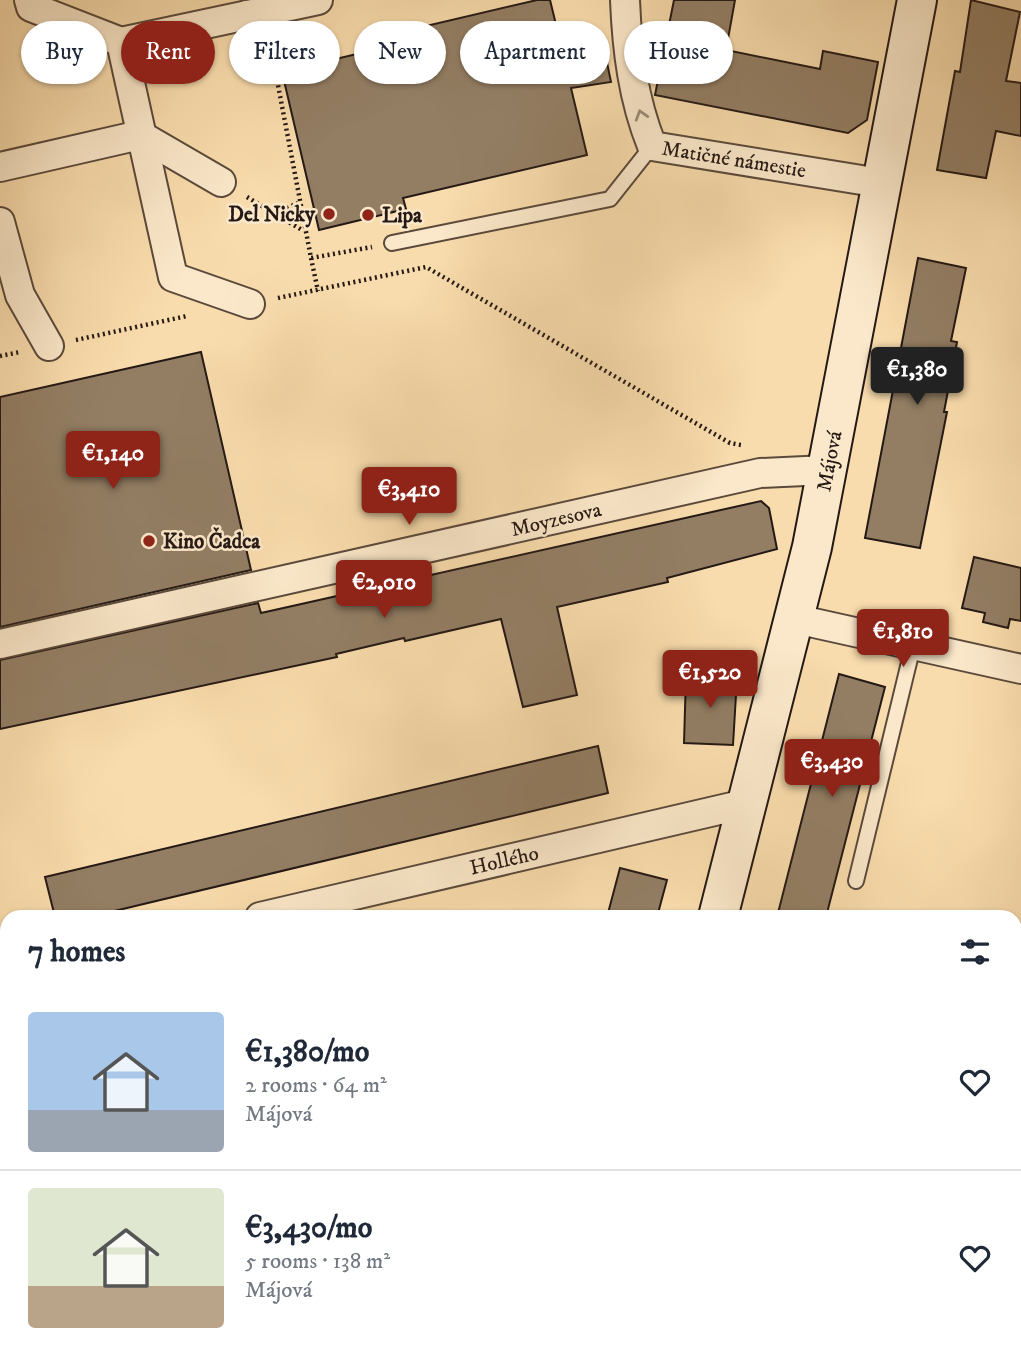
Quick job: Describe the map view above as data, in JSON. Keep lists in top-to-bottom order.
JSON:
{
  "streets": {
    "main road": ["Májová"],
    "street": ["Matičné námestie", "Moyzesova", "Hollého"]
  },
  "crossings": [
    ["Matičné námestie", "Májová"],
    ["Májová", "Moyzesova"],
    ["Májová", "Hollého"]
  ],
  "one_way": ["Matičné námestie"],
  "places": ["Del Nicky", "Lipa", "Kino Čadca"],
  "page": {
    "chip": [
      "Buy",
      "Rent",
      "Filters",
      "New",
      "Apartment",
      "House"
    ],
    "price": [
      "€1,380",
      "€1,140",
      "€3,410",
      "€2,010",
      "€1,810",
      "€1,520",
      "€3,430"
    ],
    "heading": "7 homes",
    "list": [
      {
        "name": "€1,380/mo",
        "note": "2 rooms · 64 m² · Májová"
      },
      {
        "name": "€3,430/mo",
        "note": "5 rooms · 138 m² · Májová"
      }
    ]
  }
}
